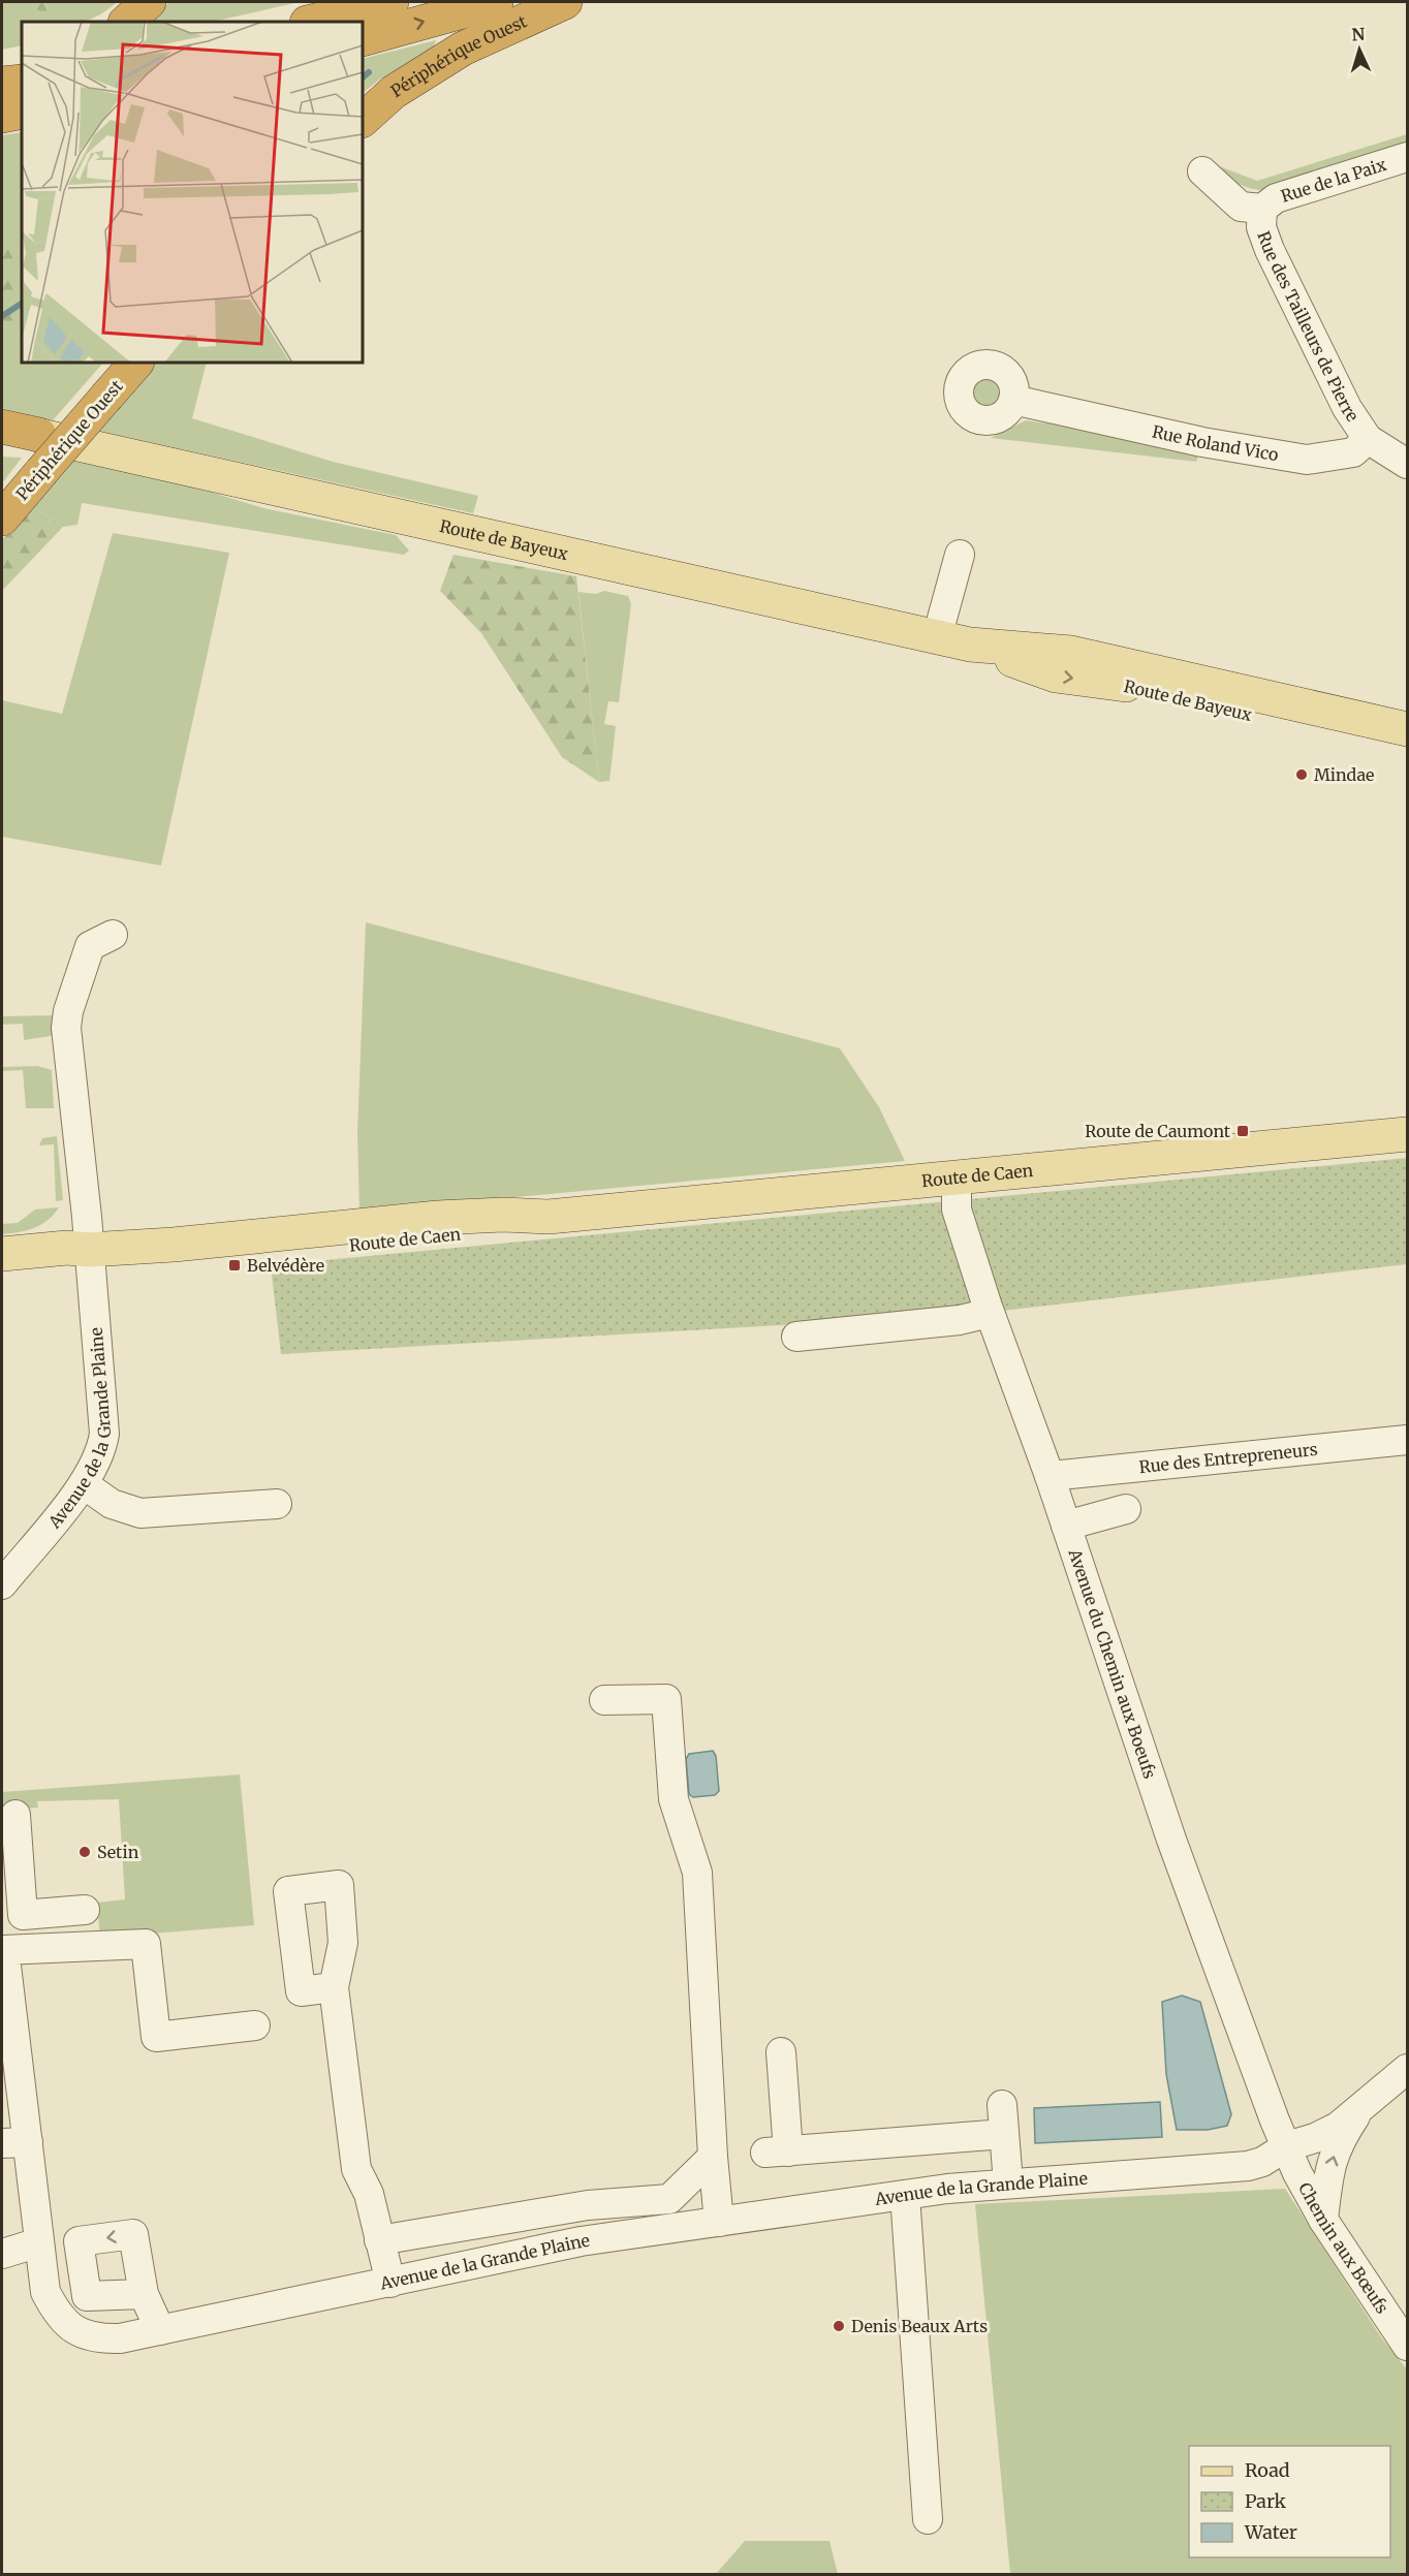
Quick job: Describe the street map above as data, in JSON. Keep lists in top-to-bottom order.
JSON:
{
  "streets": {
    "highway": ["Périphérique Ouest"],
    "main road": ["Route de Bayeux", "Route de Caen"],
    "street": [
      "Rue de la Paix",
      "Rue des Tailleurs de Pierre",
      "Rue Roland Vico",
      "Avenue de la Grande Plaine",
      "Rue des Entrepreneurs",
      "Avenue du Chemin aux Boeufs",
      "Chemin aux Bœufs"
    ]
  },
  "crossings": [
    ["Rue de la Paix", "Rue des Tailleurs de Pierre"],
    ["Rue des Tailleurs de Pierre", "Rue Roland Vico"],
    ["Route de Caen", "Avenue de la Grande Plaine"],
    ["Route de Caen", "Avenue du Chemin aux Boeufs"],
    ["Avenue de la Grande Plaine", "Avenue du Chemin aux Boeufs"],
    ["Avenue de la Grande Plaine", "Chemin aux Bœufs"],
    ["Rue des Entrepreneurs", "Avenue du Chemin aux Boeufs"],
    ["Avenue du Chemin aux Boeufs", "Chemin aux Bœufs"]
  ],
  "places": {
    "other": ["Mindae", "Setin", "Denis Beaux Arts"],
    "transit": ["Route de Caumont", "Belvédère"]
  },
  "legend": ["Road", "Park", "Water"],
  "north": "top"
}
